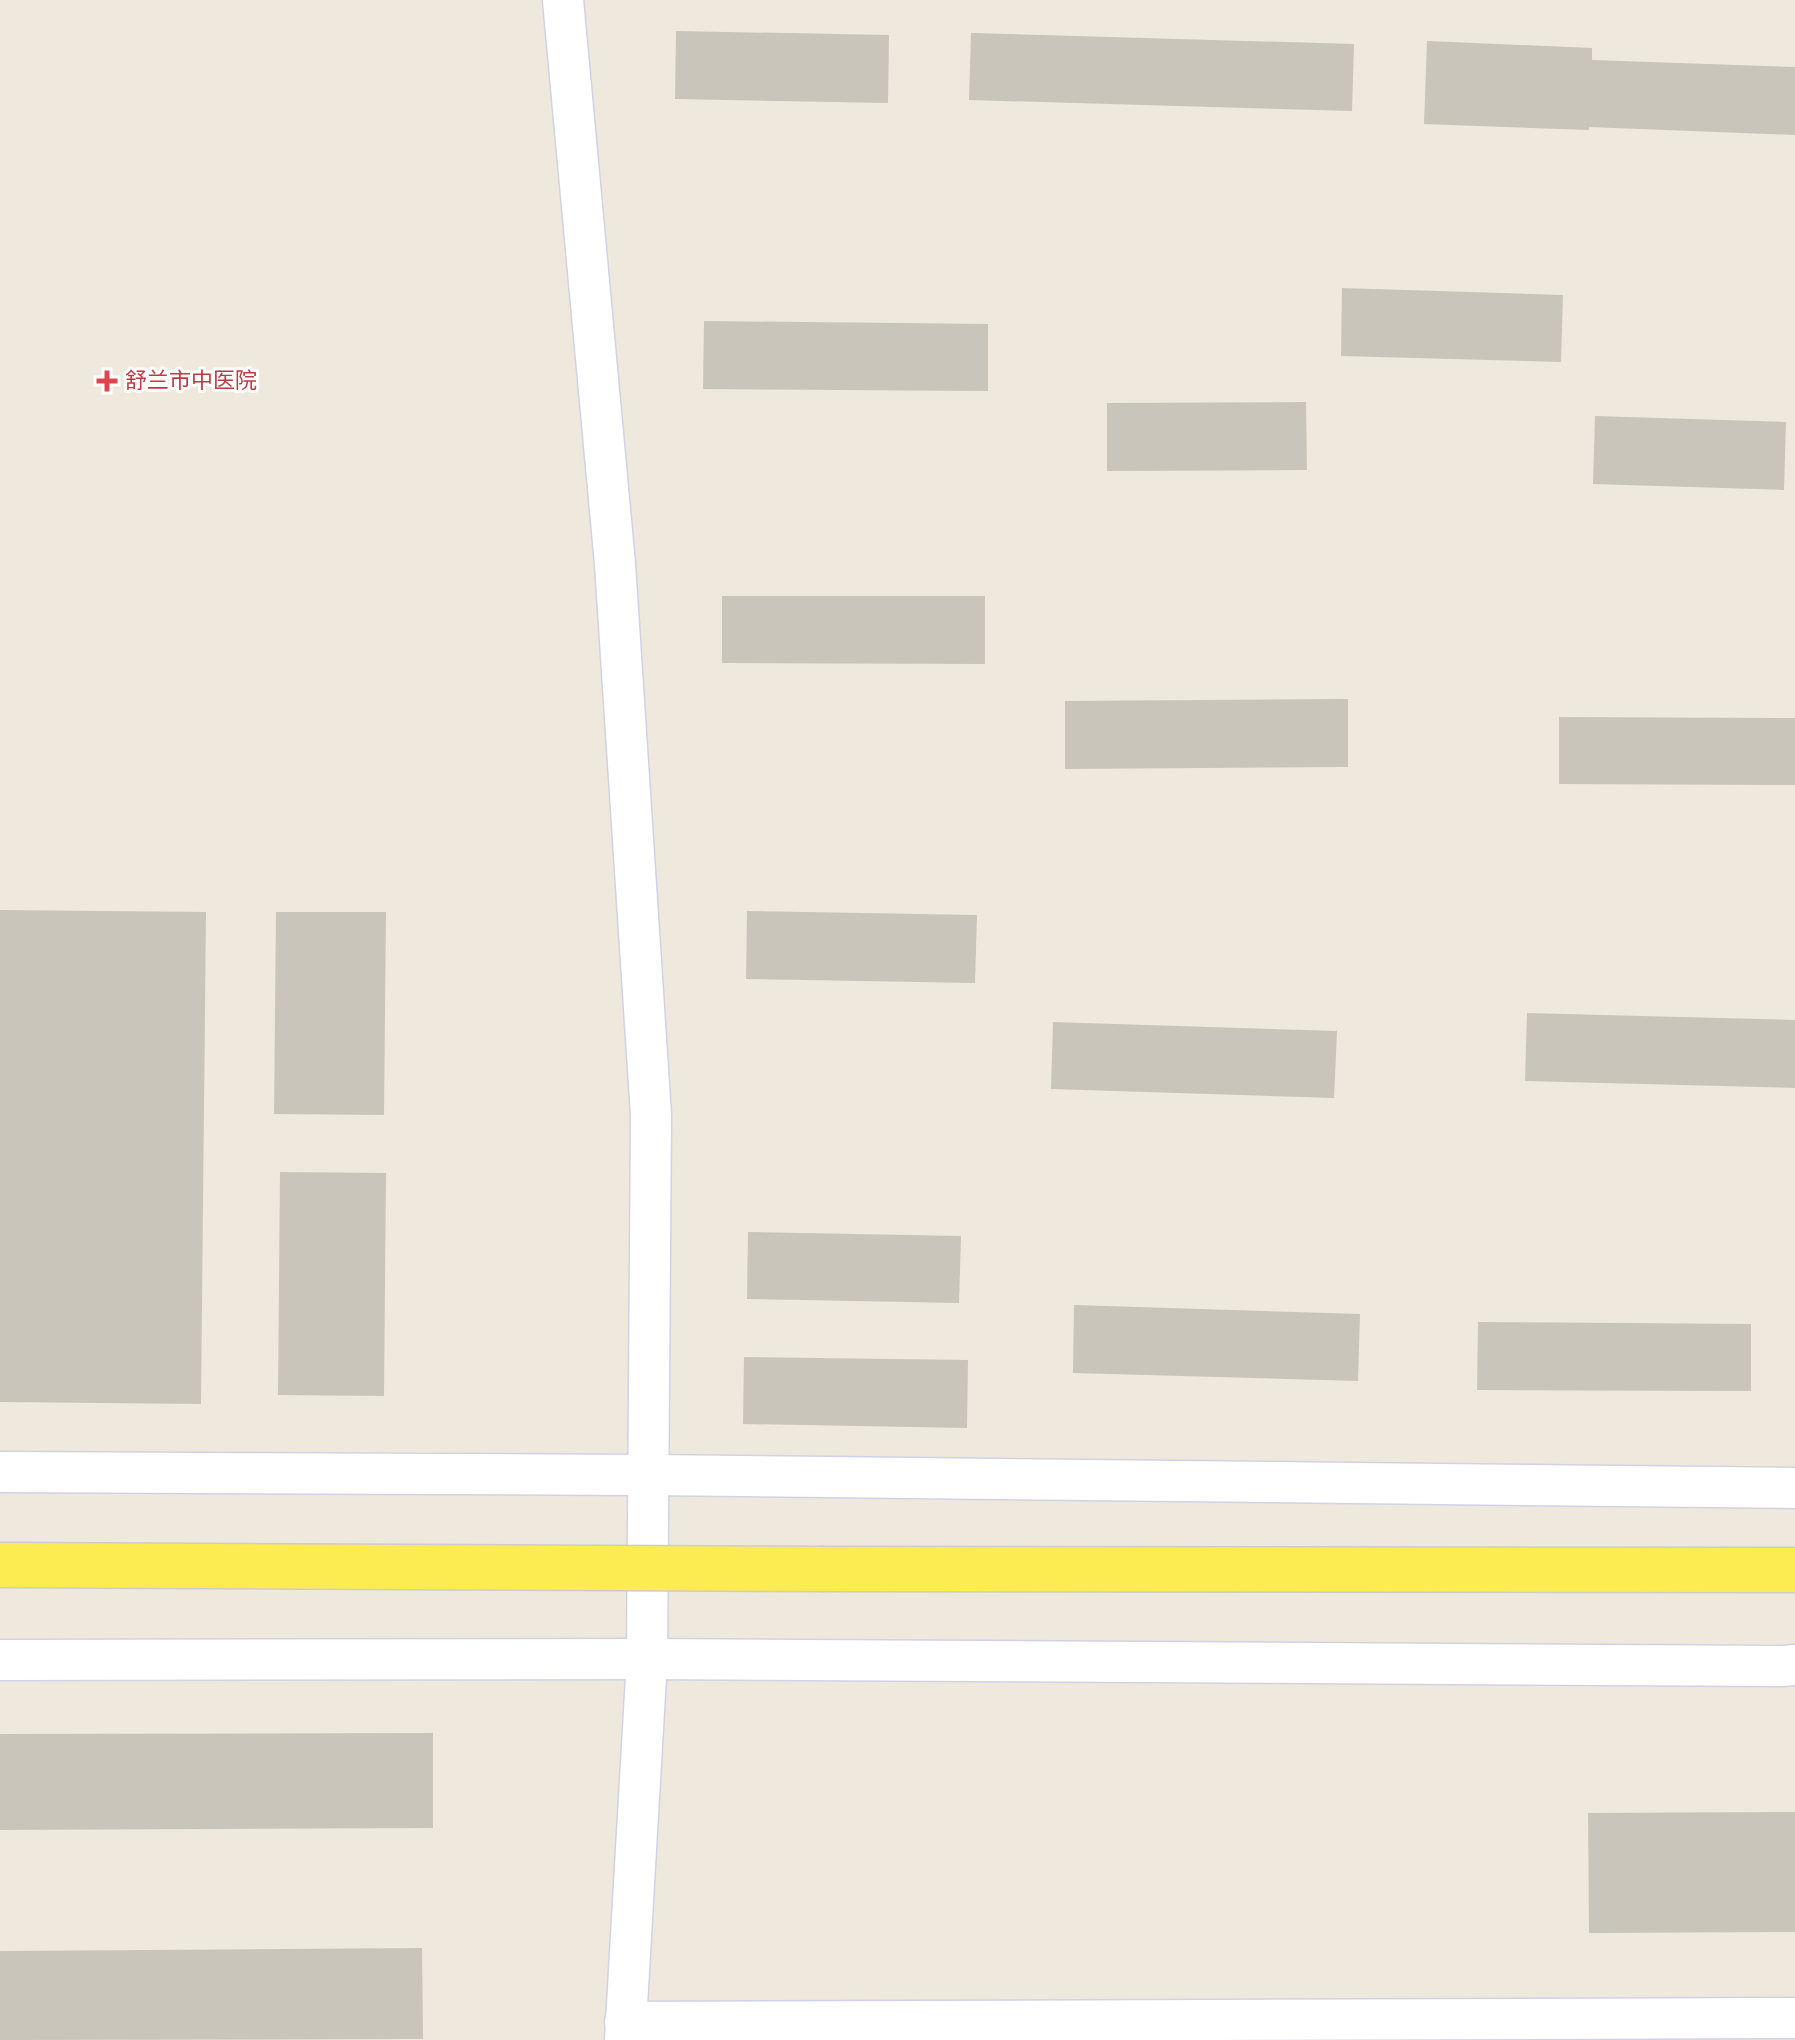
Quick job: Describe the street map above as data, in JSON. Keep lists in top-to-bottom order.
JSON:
{
  "places": {
    "health": ["舒兰市中医院"]
  }
}
